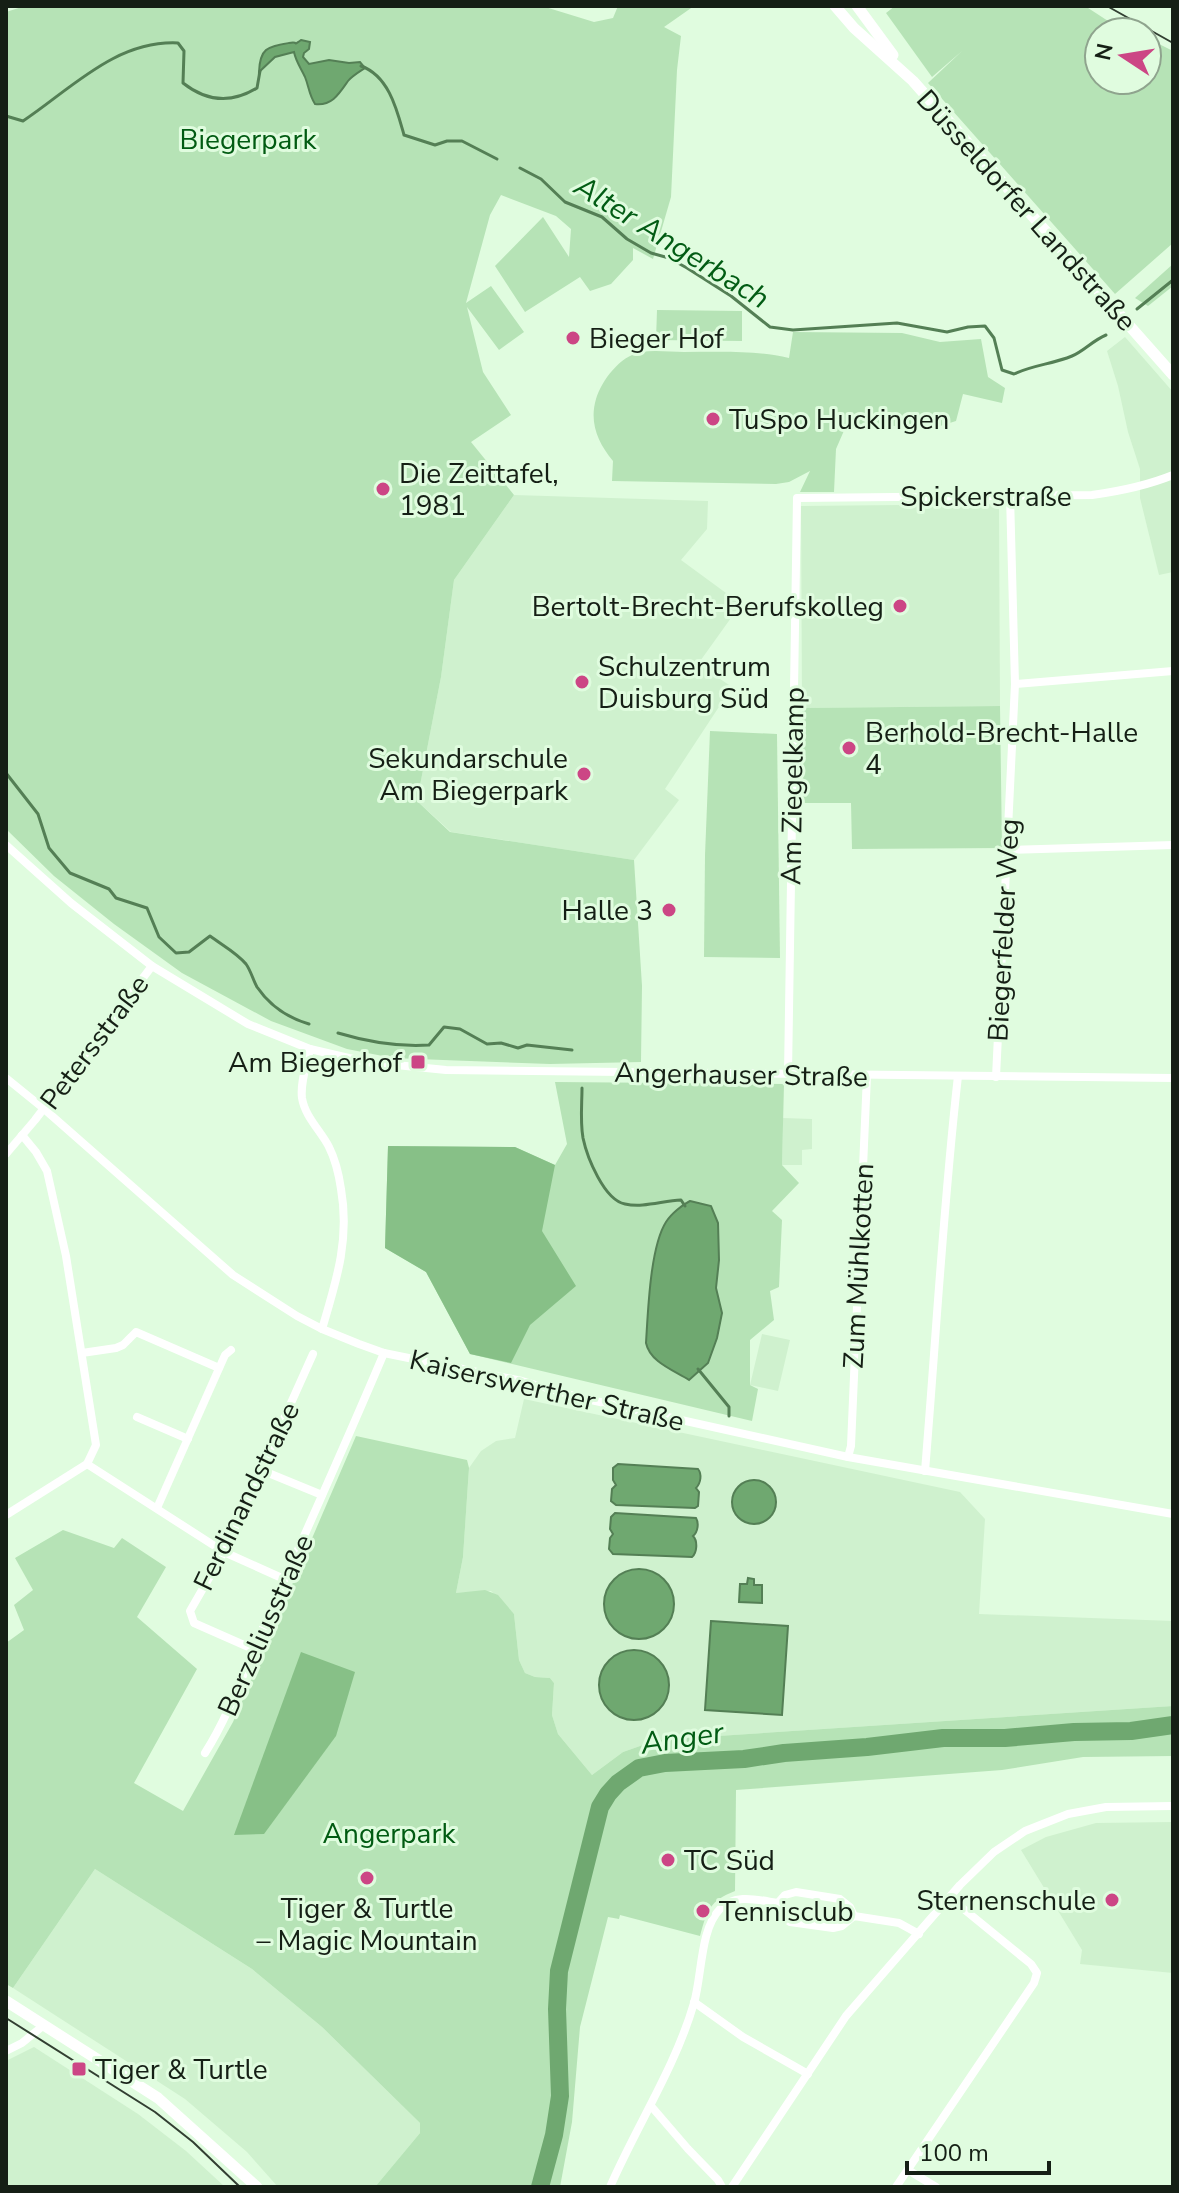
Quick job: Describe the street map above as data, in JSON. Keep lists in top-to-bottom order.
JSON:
{
  "streets": {
    "main road": ["Düsseldorfer Landstraße"],
    "street": [
      "Spickerstraße",
      "Am Ziegelkamp",
      "Biegerfelder Weg",
      "Petersstraße",
      "Angerhauser Straße",
      "Zum Mühlkotten",
      "Kaiserswerther Straße",
      "Ferdinandstraße",
      "Berzeliusstraße"
    ]
  },
  "crossings": [
    ["Spickerstraße", "Am Ziegelkamp"],
    ["Spickerstraße", "Biegerfelder Weg"],
    ["Am Ziegelkamp", "Angerhauser Straße"],
    ["Biegerfelder Weg", "Angerhauser Straße"],
    ["Petersstraße", "Angerhauser Straße"],
    ["Petersstraße", "Kaiserswerther Straße"],
    ["Angerhauser Straße", "Zum Mühlkotten"],
    ["Zum Mühlkotten", "Kaiserswerther Straße"],
    ["Kaiserswerther Straße", "Berzeliusstraße"],
    ["Ferdinandstraße", "Berzeliusstraße"]
  ],
  "water": ["Alter Angerbach", "Anger"],
  "parks": ["Biegerpark", "Angerpark"],
  "places": {
    "other": [
      "Bieger Hof",
      "TuSpo Huckingen",
      "Die Zeittafel, 1981",
      "Bertolt-Brecht-Berufskolleg",
      "Schulzentrum Duisburg Süd",
      "Berhold-Brecht-Halle 4",
      "Sekundarschule Am Biegerpark",
      "Halle 3",
      "TC Süd",
      "Tiger & Turtle – Magic Mountain",
      "Sternenschule",
      "Tennisclub"
    ],
    "transit": ["Am Biegerhof", "Tiger & Turtle"]
  },
  "scale_bar": "100 m",
  "north": "left"
}
